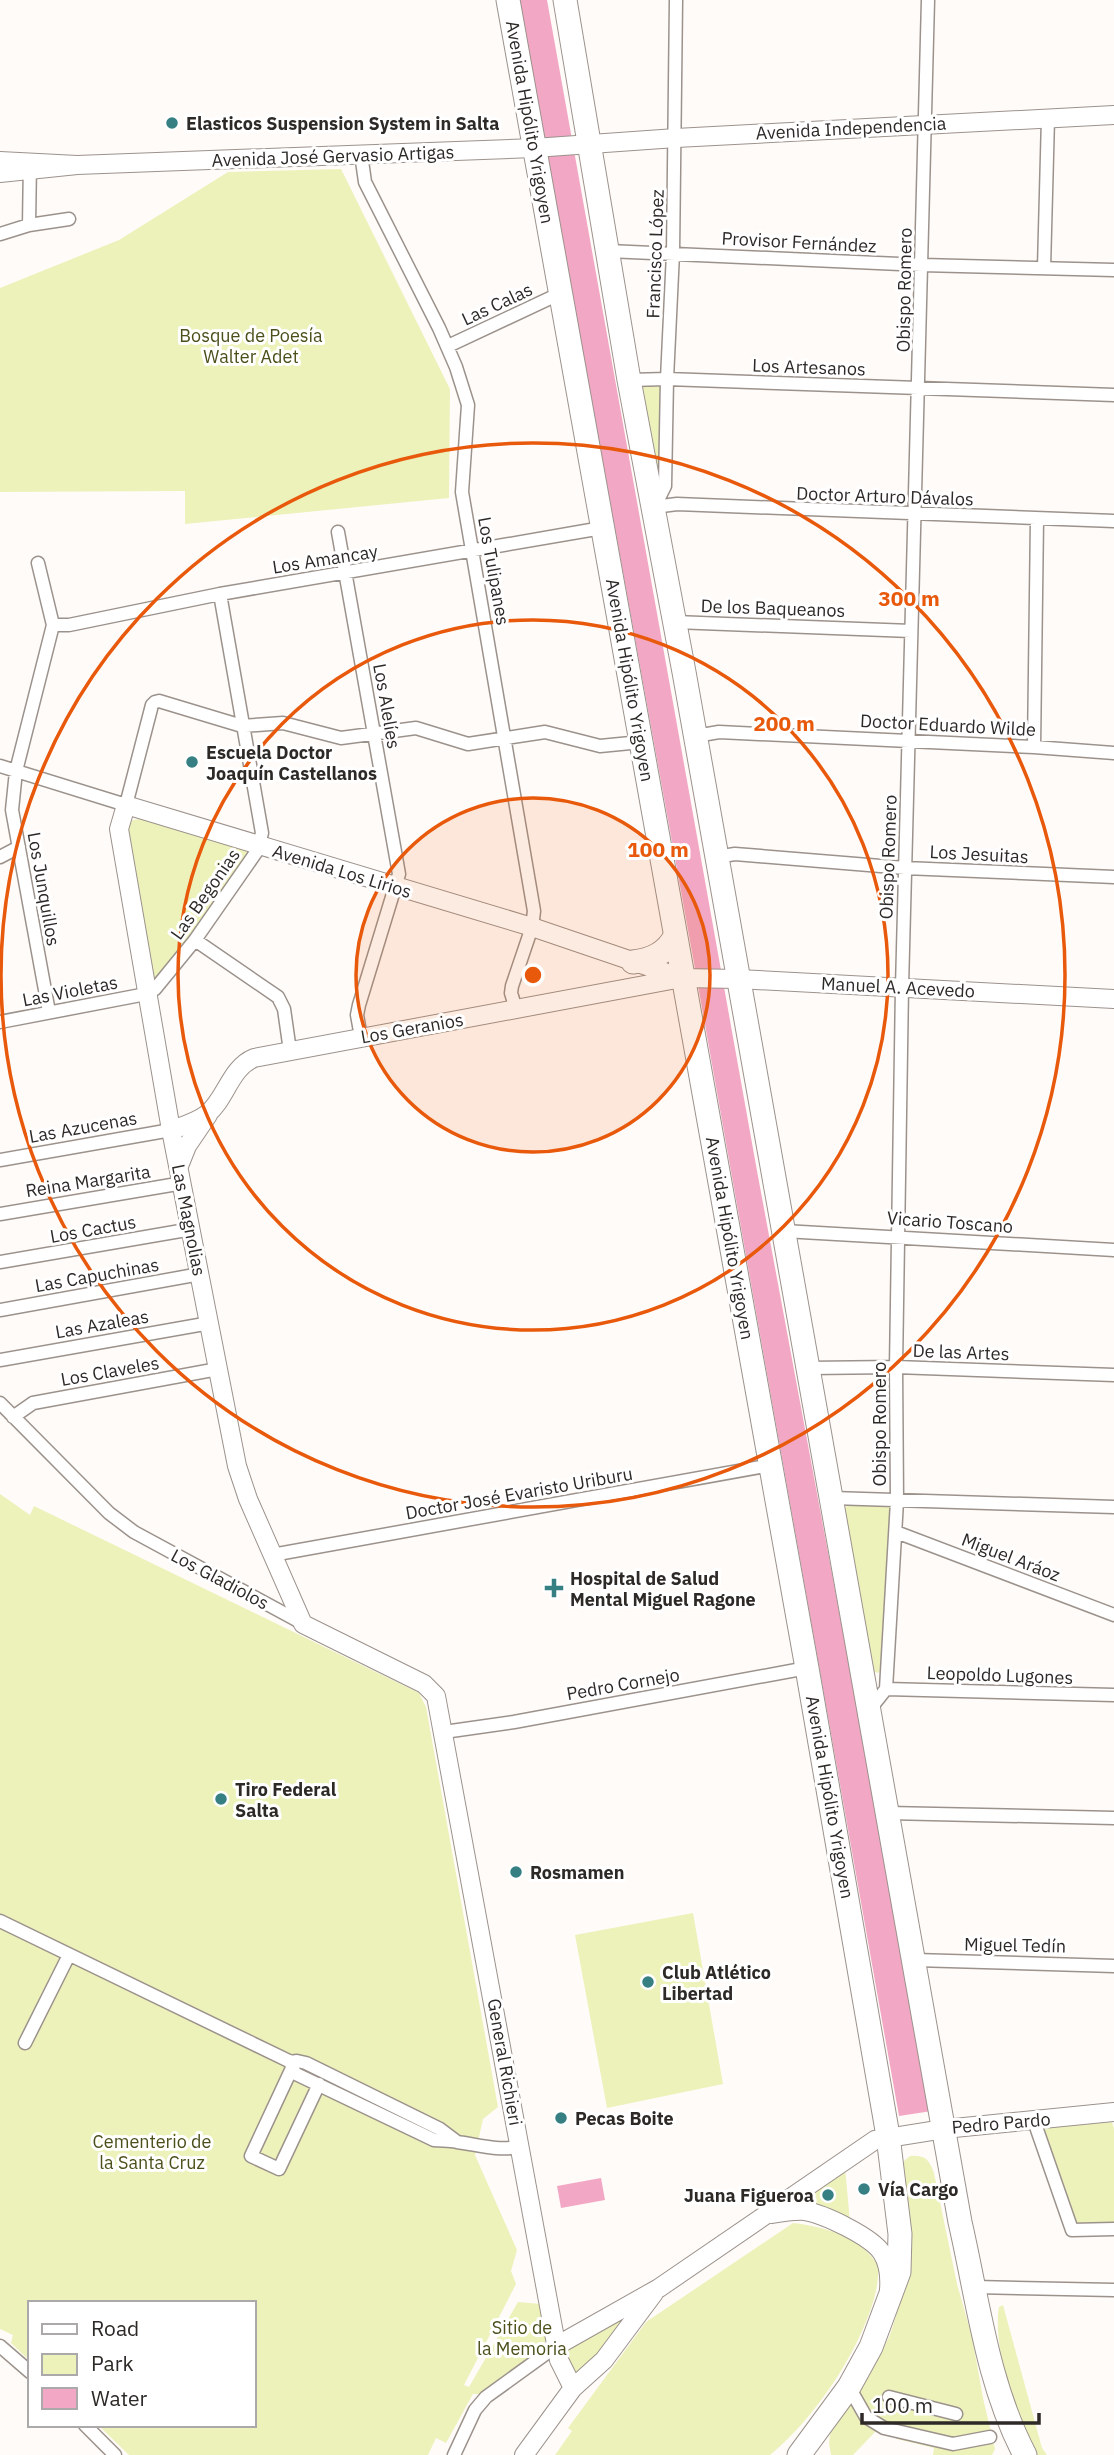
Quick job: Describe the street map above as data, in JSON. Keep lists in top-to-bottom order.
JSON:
{
  "streets": {
    "highway": ["Avenida Hipólito Yrigoyen"],
    "street": [
      "Avenida Independencia",
      "Avenida José Gervasio Artigas",
      "Provisor Fernández",
      "Francisco López",
      "Obispo Romero",
      "Las Calas",
      "Los Artesanos",
      "Doctor Arturo Dávalos",
      "Los Amancay",
      "Los Tulipanes",
      "De los Baqueanos",
      "Los Alelíes",
      "Doctor Eduardo Wilde",
      "Los Jesuitas",
      "Avenida Los Lirios",
      "Los Junquillos",
      "Las Begonias",
      "Manuel A. Acevedo",
      "Las Violetas",
      "Los Geranios",
      "Las Azucenas",
      "Reina Margarita",
      "Las Magnolias",
      "Vicario Toscano",
      "Los Cactus",
      "Las Capuchinas",
      "Las Azaleas",
      "De las Artes",
      "Los Claveles",
      "Doctor José Evaristo Uriburu",
      "Miguel Aráoz",
      "Los Gladiolos",
      "Leopoldo Lugones",
      "Pedro Cornejo",
      "Miguel Tedín",
      "General Richieri",
      "Pedro Pardo"
    ]
  },
  "crossings": [
    ["Avenida Hipólito Yrigoyen", "Avenida José Gervasio Artigas"],
    ["Avenida Hipólito Yrigoyen", "Las Calas"],
    ["Avenida Hipólito Yrigoyen", "Los Amancay"],
    ["Avenida Hipólito Yrigoyen", "Avenida Los Lirios"],
    ["Avenida Hipólito Yrigoyen", "Manuel A. Acevedo"],
    ["Avenida Hipólito Yrigoyen", "Los Geranios"],
    ["Avenida Hipólito Yrigoyen", "Doctor José Evaristo Uriburu"],
    ["Avenida Hipólito Yrigoyen", "Pedro Cornejo"],
    ["Avenida Hipólito Yrigoyen", "Pedro Pardo"],
    ["Avenida Independencia", "Avenida José Gervasio Artigas"],
    ["Avenida Independencia", "Francisco López"],
    ["Avenida Independencia", "Obispo Romero"],
    ["Avenida José Gervasio Artigas", "Los Tulipanes"],
    ["Provisor Fernández", "Francisco López"],
    ["Provisor Fernández", "Obispo Romero"],
    ["Francisco López", "Los Artesanos"],
    ["Francisco López", "Doctor Arturo Dávalos"],
    ["Obispo Romero", "Los Artesanos"],
    ["Obispo Romero", "Doctor Arturo Dávalos"],
    ["Obispo Romero", "De los Baqueanos"],
    ["Obispo Romero", "Doctor Eduardo Wilde"],
    ["Obispo Romero", "Los Jesuitas"],
    ["Obispo Romero", "Manuel A. Acevedo"],
    ["Obispo Romero", "Vicario Toscano"],
    ["Obispo Romero", "De las Artes"],
    ["Obispo Romero", "Miguel Aráoz"],
    ["Obispo Romero", "Leopoldo Lugones"],
    ["Las Calas", "Los Tulipanes"],
    ["Los Amancay", "Los Tulipanes"],
    ["Los Amancay", "Los Alelíes"],
    ["Los Amancay", "Los Junquillos"],
    ["Los Amancay", "Las Begonias"],
    ["Los Tulipanes", "Avenida Los Lirios"],
    ["Los Tulipanes", "Los Geranios"],
    ["Los Alelíes", "Avenida Los Lirios"],
    ["Los Alelíes", "Los Geranios"],
    ["Avenida Los Lirios", "Los Junquillos"],
    ["Avenida Los Lirios", "Las Begonias"],
    ["Avenida Los Lirios", "Manuel A. Acevedo"],
    ["Avenida Los Lirios", "Los Geranios"],
    ["Avenida Los Lirios", "Las Magnolias"],
    ["Los Junquillos", "Las Violetas"],
    ["Las Begonias", "Las Violetas"],
    ["Las Begonias", "Las Magnolias"],
    ["Manuel A. Acevedo", "Los Geranios"],
    ["Las Violetas", "Las Magnolias"],
    ["Los Geranios", "Las Azucenas"],
    ["Los Geranios", "Las Magnolias"],
    ["Las Azucenas", "Las Magnolias"],
    ["Reina Margarita", "Las Magnolias"],
    ["Las Magnolias", "Los Cactus"],
    ["Las Magnolias", "Las Capuchinas"],
    ["Las Magnolias", "Las Azaleas"],
    ["Las Magnolias", "Los Claveles"],
    ["Las Magnolias", "Doctor José Evaristo Uriburu"],
    ["Las Magnolias", "Los Gladiolos"],
    ["Los Claveles", "Los Gladiolos"],
    ["Los Gladiolos", "Pedro Cornejo"],
    ["Los Gladiolos", "General Richieri"],
    ["Pedro Cornejo", "General Richieri"]
  ],
  "parks": ["Bosque de Poesía Walter Adet", "Cementerio de la Santa Cruz", "Sitio de la Memoria"],
  "places": {
    "other": [
      "Elasticos Suspension System in Salta",
      "Escuela Doctor Joaquín Castellanos",
      "Tiro Federal Salta",
      "Rosmamen",
      "Club Atlético Libertad",
      "Pecas Boite",
      "Vía Cargo",
      "Juana Figueroa"
    ],
    "health": ["Hospital de Salud Mental Miguel Ragone"]
  },
  "legend": ["Road", "Park", "Water"],
  "scale_bar": "100 m",
  "rings": ["300 m", "200 m", "100 m"]
}
